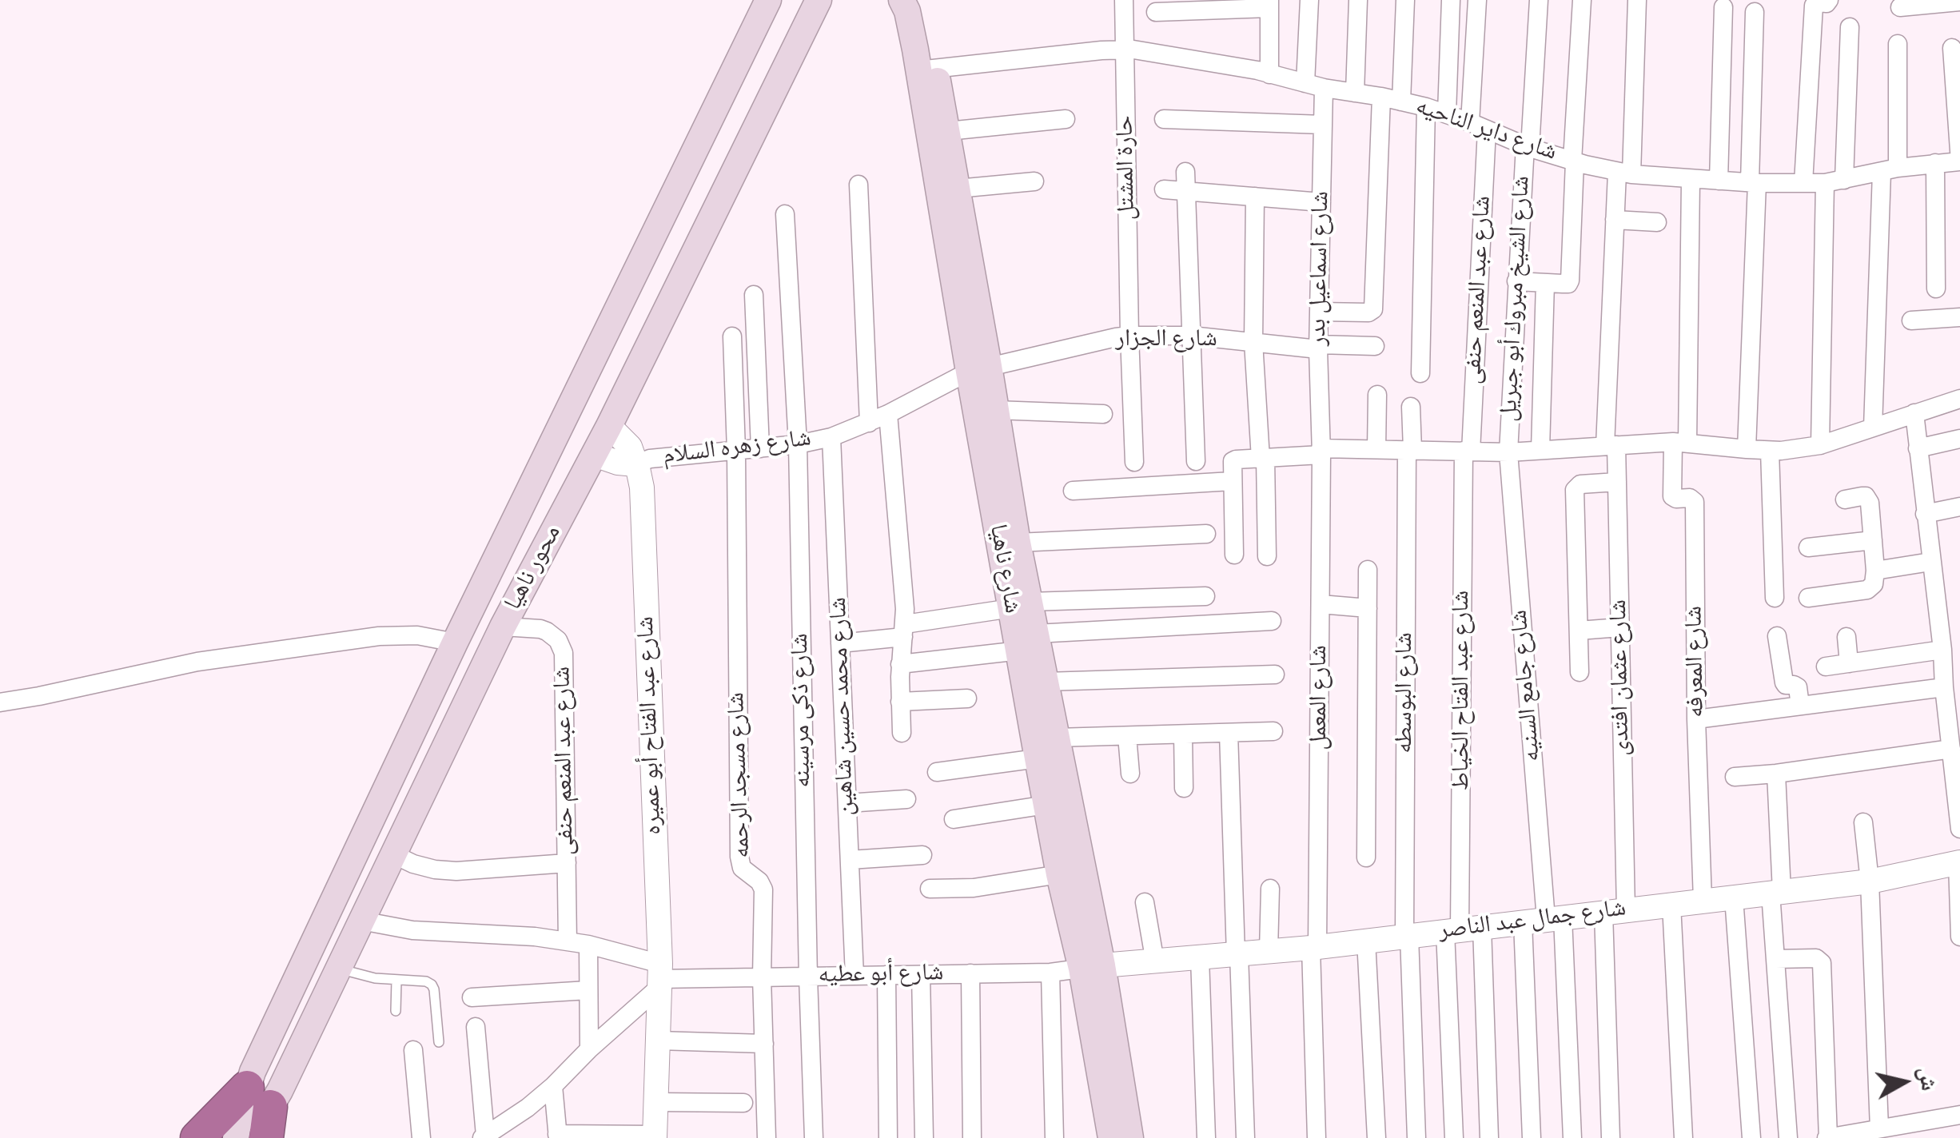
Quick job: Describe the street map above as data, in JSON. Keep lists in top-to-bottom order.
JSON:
{
  "streets": {
    "main road": ["محور ناهيا", "شارع ناهيا"],
    "street": [
      "شارع داير الناحيه",
      "حارة المشتل",
      "شارع اسماعيل بدر",
      "شارع عبد المنعم حنفى",
      "شارع الشيخ مبروك أبو جبريل",
      "شارع الجزار",
      "شارع زهره السلام",
      "شارع المعرفه",
      "شارع عثمان افتدى",
      "شارع جامع السنيه",
      "شارع عبد الفتاح الخياط",
      "شارع البوسطه",
      "شارع المعمل",
      "شارع محمد حسين شاهين",
      "شارع ذكى مرسينه",
      "شارع عبد الفتاح أبو عميره",
      "شارع مسجد الرحمه",
      "شارع جمال عبد الناصر",
      "شارع أبو عطيه"
    ]
  },
  "crossings": [
    ["شارع داير الناحيه", "حارة المشتل"],
    ["شارع داير الناحيه", "شارع اسماعيل بدر"],
    ["شارع داير الناحيه", "شارع عبد المنعم حنفى"],
    ["شارع داير الناحيه", "شارع الشيخ مبروك أبو جبريل"],
    ["شارع داير الناحيه", "شارع ناهيا"],
    ["شارع داير الناحيه", "شارع عثمان افتدى"],
    ["حارة المشتل", "شارع الجزار"],
    ["شارع اسماعيل بدر", "شارع الجزار"],
    ["شارع اسماعيل بدر", "شارع المعمل"],
    ["شارع عبد المنعم حنفى", "محور ناهيا"],
    ["شارع عبد المنعم حنفى", "شارع عبد الفتاح الخياط"],
    ["شارع عبد المنعم حنفى", "شارع أبو عطيه"],
    ["شارع الشيخ مبروك أبو جبريل", "شارع جامع السنيه"],
    ["شارع الجزار", "شارع زهره السلام"],
    ["شارع الجزار", "شارع ناهيا"],
    ["شارع زهره السلام", "شارع ناهيا"],
    ["شارع زهره السلام", "شارع محمد حسين شاهين"],
    ["شارع زهره السلام", "شارع ذكى مرسينه"],
    ["شارع زهره السلام", "شارع عبد الفتاح أبو عميره"],
    ["شارع زهره السلام", "شارع مسجد الرحمه"],
    ["محور ناهيا", "شارع عبد الفتاح أبو عميره"],
    ["محور ناهيا", "شارع أبو عطيه"],
    ["شارع ناهيا", "شارع جمال عبد الناصر"],
    ["شارع ناهيا", "شارع أبو عطيه"],
    ["شارع المعرفه", "شارع جمال عبد الناصر"],
    ["شارع عثمان افتدى", "شارع جمال عبد الناصر"],
    ["شارع جامع السنيه", "شارع جمال عبد الناصر"],
    ["شارع عبد الفتاح الخياط", "شارع جمال عبد الناصر"],
    ["شارع البوسطه", "شارع جمال عبد الناصر"],
    ["شارع المعمل", "شارع جمال عبد الناصر"],
    ["شارع محمد حسين شاهين", "شارع أبو عطيه"],
    ["شارع ذكى مرسينه", "شارع أبو عطيه"],
    ["شارع عبد الفتاح أبو عميره", "شارع أبو عطيه"],
    ["شارع مسجد الرحمه", "شارع أبو عطيه"],
    ["شارع جمال عبد الناصر", "شارع أبو عطيه"]
  ],
  "north": "right"
}
